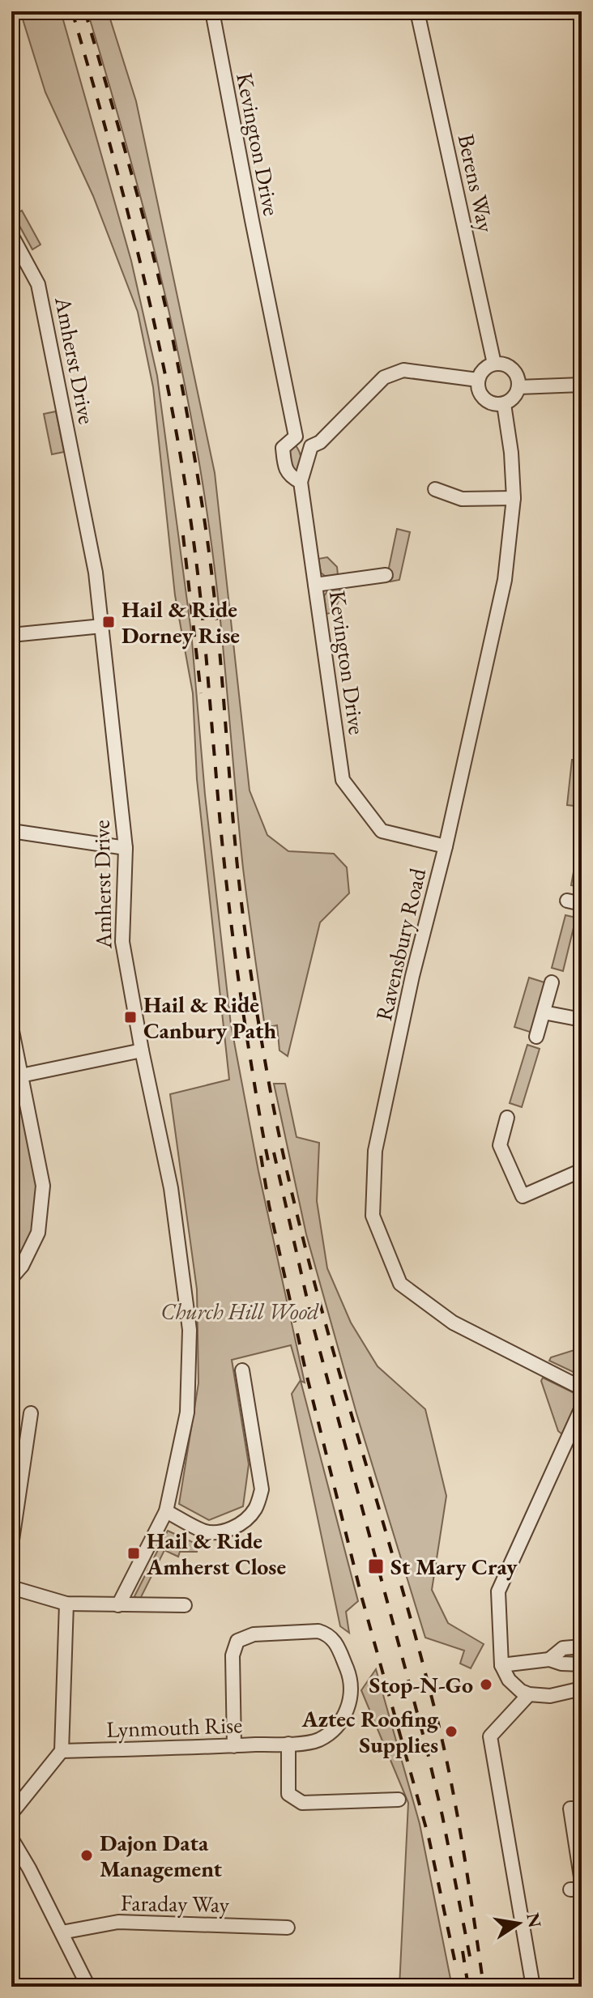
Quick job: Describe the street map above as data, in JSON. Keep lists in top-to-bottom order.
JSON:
{
  "streets": {
    "street": [
      "Kevington Drive",
      "Berens Way",
      "Amherst Drive",
      "Ravensbury Road",
      "Lynmouth Rise",
      "Faraday Way"
    ]
  },
  "crossings": [
    ["Kevington Drive", "Ravensbury Road"],
    ["Berens Way", "Ravensbury Road"]
  ],
  "parks": ["Church Hill Wood"],
  "places": {
    "transit": [
      "Hail & Ride Dorney Rise",
      "Hail & Ride Canbury Path",
      "Hail & Ride Amherst Close",
      "St Mary Cray"
    ],
    "other": ["Stop-N-Go", "Aztec Roofing Supplies", "Dajon Data Management"]
  },
  "north": "right"
}
